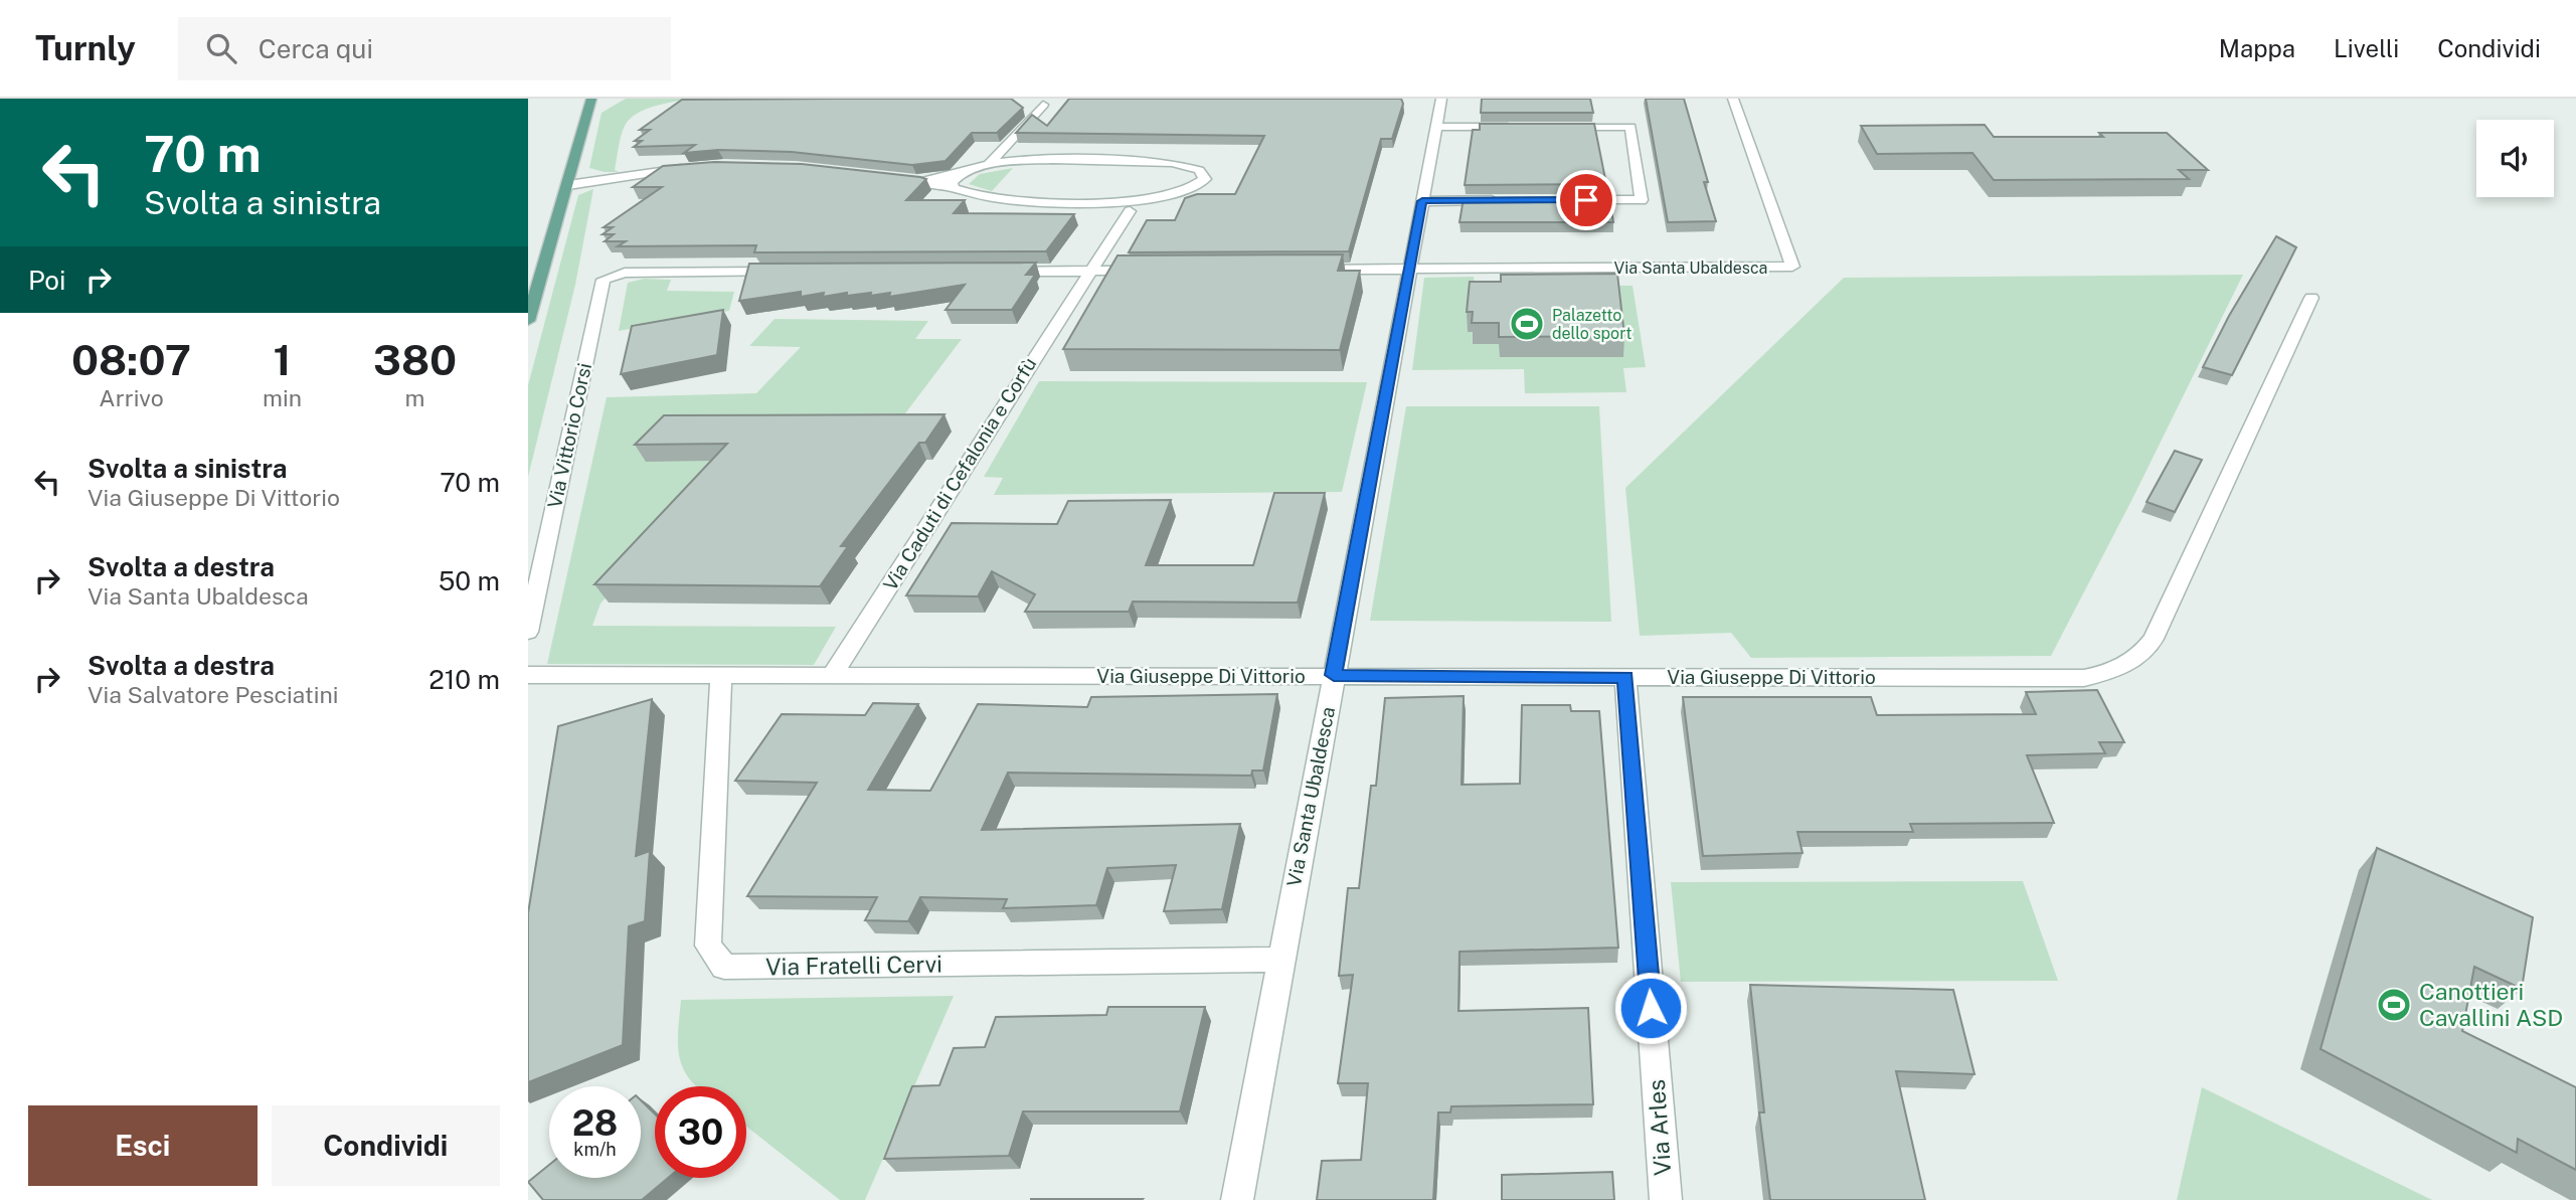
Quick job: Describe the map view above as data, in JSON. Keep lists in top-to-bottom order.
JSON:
{
  "streets": {
    "street": [
      "Via Santa Ubaldesca",
      "Via Vittorio Corsi",
      "Via Caduti di Cefalonia e Corfù",
      "Via Giuseppe Di Vittorio",
      "Via Fratelli Cervi",
      "Via Arles"
    ]
  },
  "crossings": [
    ["Via Santa Ubaldesca", "Via Giuseppe Di Vittorio"],
    ["Via Santa Ubaldesca", "Via Fratelli Cervi"],
    ["Via Caduti di Cefalonia e Corfù", "Via Giuseppe Di Vittorio"],
    ["Via Giuseppe Di Vittorio", "Via Fratelli Cervi"],
    ["Via Giuseppe Di Vittorio", "Via Arles"]
  ],
  "places": {
    "sports": ["Palazetto dello sport", "Canottieri Cavallini ASD"]
  },
  "page": {
    "header": "Turnly",
    "search": "Cerca qui",
    "nav": ["Mappa", "Livelli", "Condividi"],
    "turn": ["70 m", "Svolta a sinistra"],
    "then": "Poi",
    "eta": [
      "08:07",
      "Arrivo",
      "1",
      "min",
      "380",
      "m"
    ],
    "list": [
      {
        "name": "Svolta a sinistra",
        "note": "Via Giuseppe Di Vittorio",
        "value": "70 m"
      },
      {
        "name": "Svolta a destra",
        "note": "Via Santa Ubaldesca",
        "value": "50 m"
      },
      {
        "name": "Svolta a destra",
        "note": "Via Salvatore Pesciatini",
        "value": "210 m"
      }
    ],
    "speed": "28 km/h",
    "limit": "30",
    "buttons": ["Esci", "Condividi"]
  }
}
